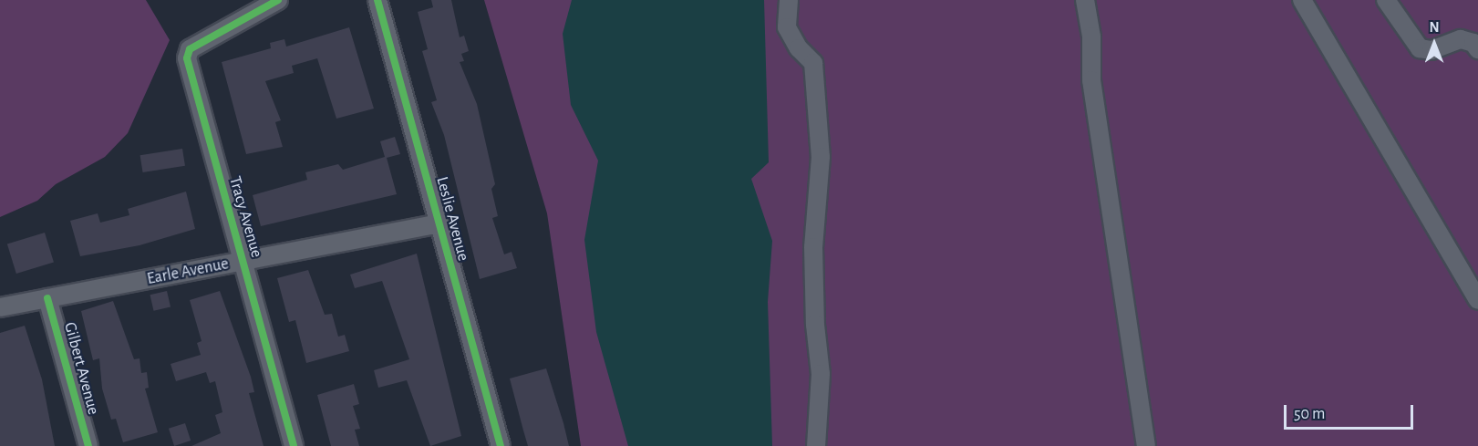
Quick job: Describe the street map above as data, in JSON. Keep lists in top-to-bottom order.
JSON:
{
  "streets": {
    "street": [
      "Tracy Avenue",
      "Leslie Avenue",
      "Earle Avenue",
      "Gilbert Avenue"
    ]
  },
  "crossings": [
    ["Tracy Avenue", "Earle Avenue"],
    ["Leslie Avenue", "Earle Avenue"],
    ["Earle Avenue", "Gilbert Avenue"]
  ],
  "scale_bar": "50 m",
  "north": "top"
}
